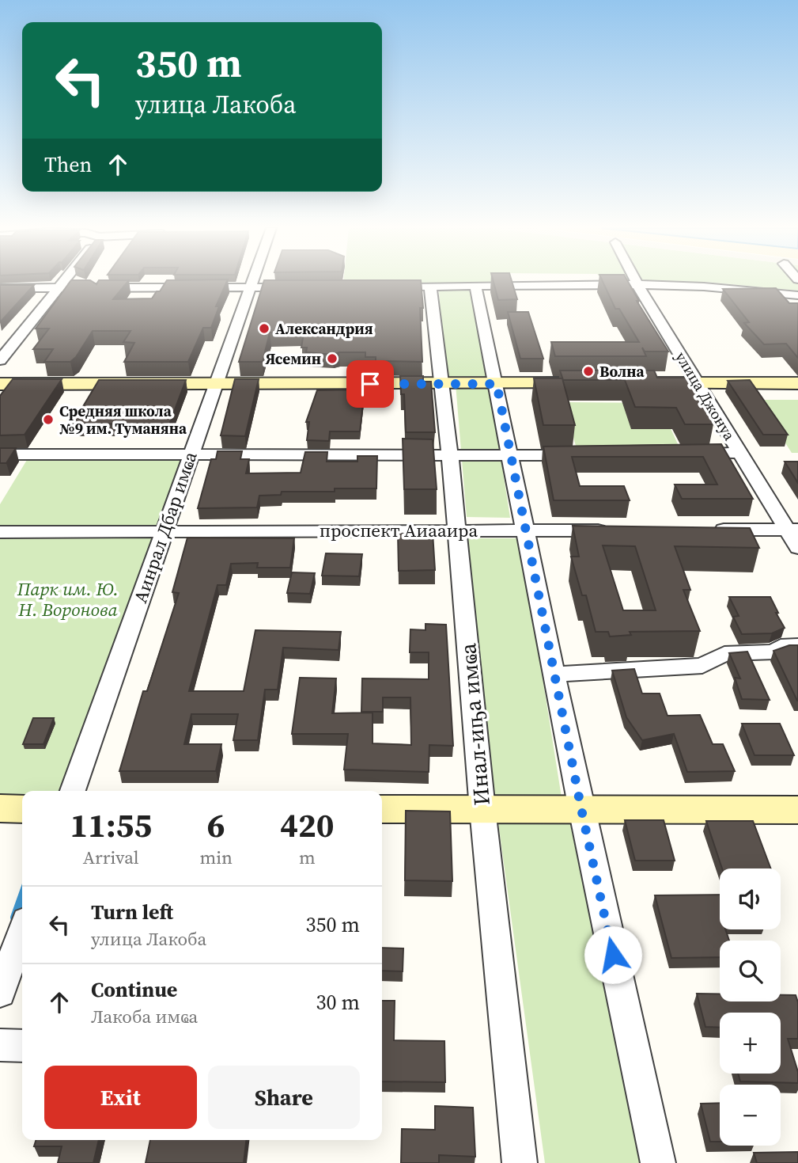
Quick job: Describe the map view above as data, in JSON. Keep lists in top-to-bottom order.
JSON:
{
  "streets": {
    "street": [
      "улица Джонуа",
      "Аинрал Дбар имҩа",
      "проспект Аиааира",
      "Инал-иҧа имҩа"
    ]
  },
  "crossings": [
    ["Аинрал Дбар имҩа", "проспект Аиааира"],
    ["проспект Аиааира", "Инал-иҧа имҩа"]
  ],
  "parks": ["Парк им. Ю. Н. Воронова"],
  "places": [
    "Александрия",
    "Ясемин",
    "Волна",
    "Средняя школа №9 им. Туманяна"
  ],
  "page": {
    "turn": ["350 m", "улица Лакоба"],
    "then": "Then",
    "eta": [
      "11:55",
      "Arrival",
      "6",
      "min",
      "420",
      "m"
    ],
    "map_buttons": ["+", "−"],
    "list": [
      {
        "name": "Turn left",
        "note": "улица Лакоба",
        "value": "350 m"
      },
      {
        "name": "Continue",
        "note": "Лакоба имҩа",
        "value": "30 m"
      }
    ],
    "buttons": ["Exit", "Share"]
  }
}
